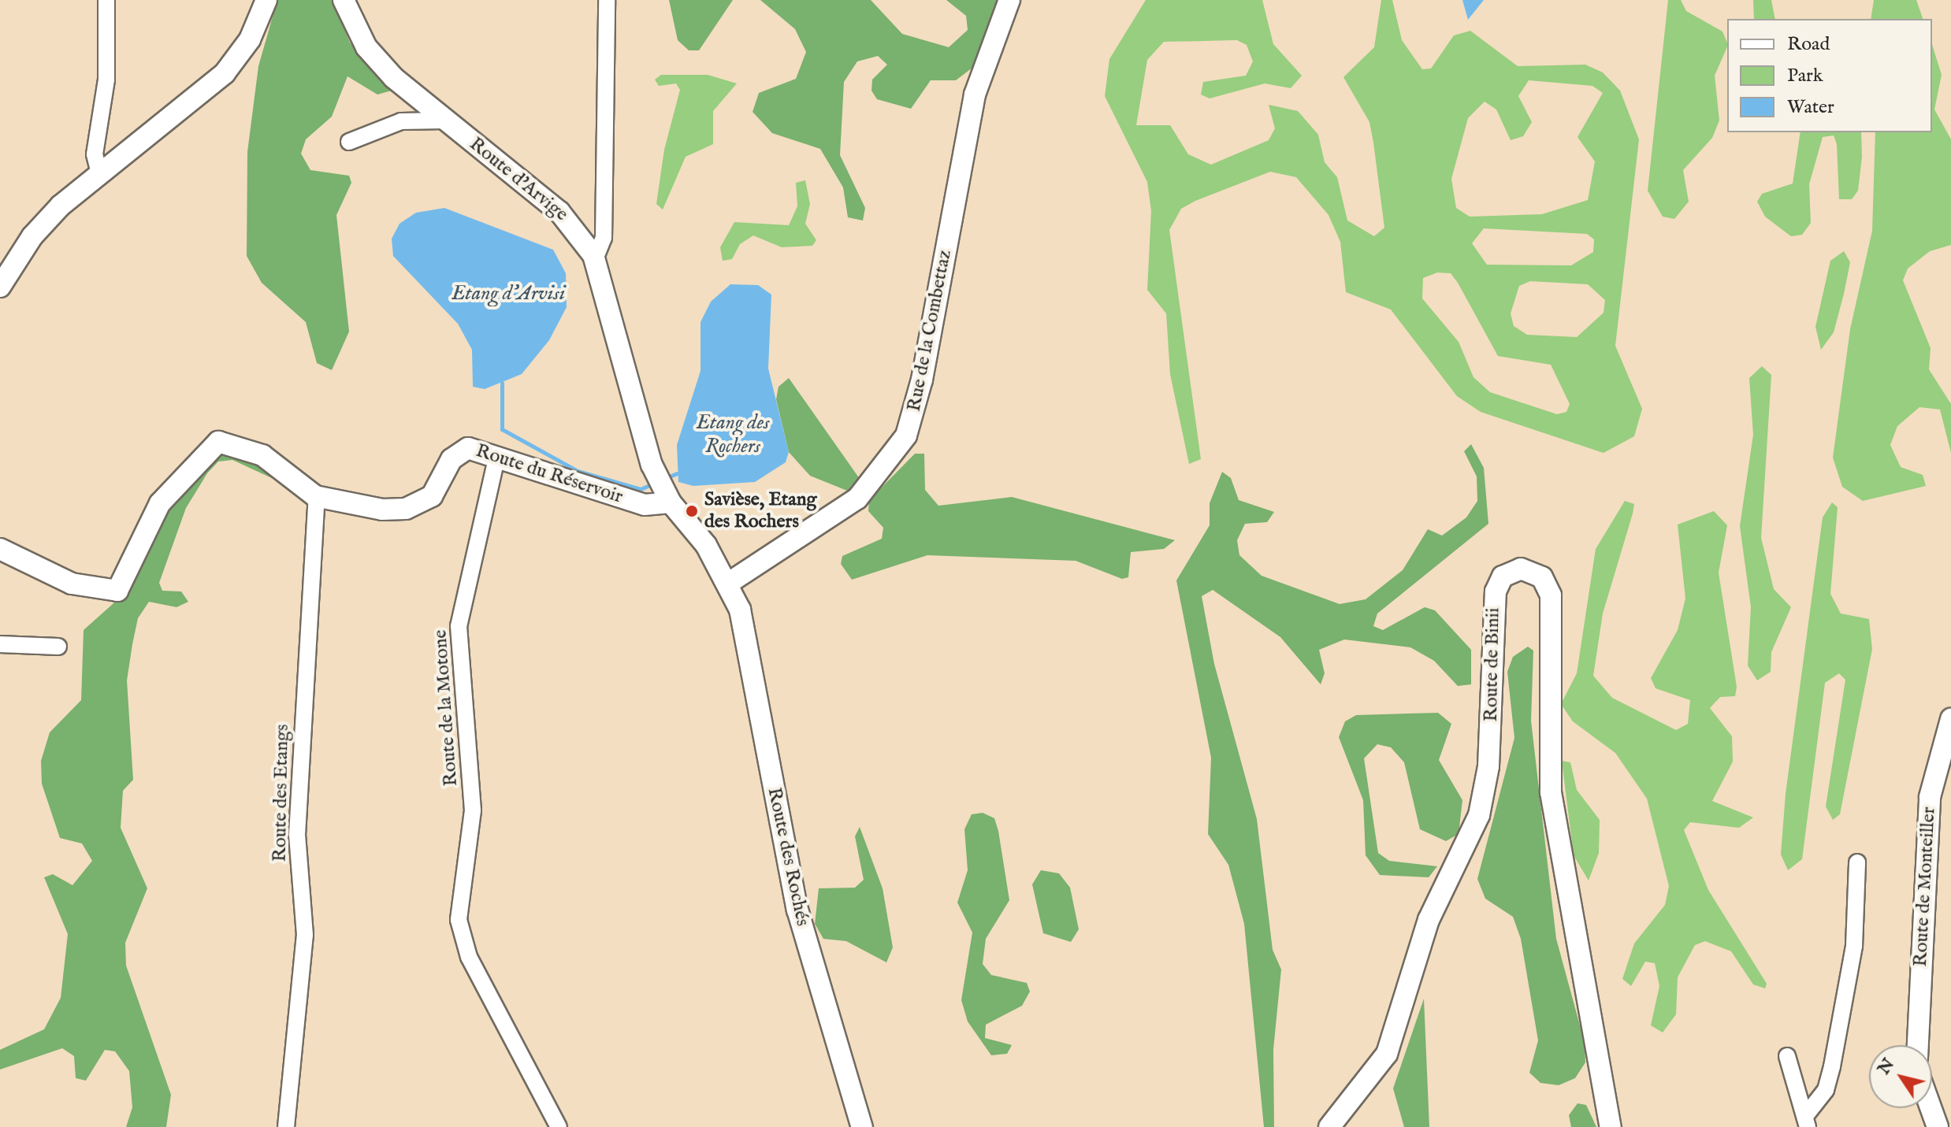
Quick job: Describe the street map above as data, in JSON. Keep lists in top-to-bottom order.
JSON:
{
  "streets": {
    "street": [
      "Route d'Arvige",
      "Rue de la Combettaz",
      "Route du Réservoir",
      "Route de Binii",
      "Route de la Motone",
      "Route des Etangs",
      "Route des Rochés",
      "Route de Monteiller"
    ]
  },
  "crossings": [
    ["Route d'Arvige", "Route du Réservoir"],
    ["Route d'Arvige", "Route des Rochés"],
    ["Rue de la Combettaz", "Route des Rochés"],
    ["Route du Réservoir", "Route de la Motone"],
    ["Route du Réservoir", "Route des Etangs"],
    ["Route du Réservoir", "Route des Rochés"]
  ],
  "water": ["Etang d'Arvisi", "Etang des Rochers"],
  "places": ["Savièse, Etang des Rochers"],
  "legend": ["Road", "Park", "Water"],
  "north": "top left"
}
